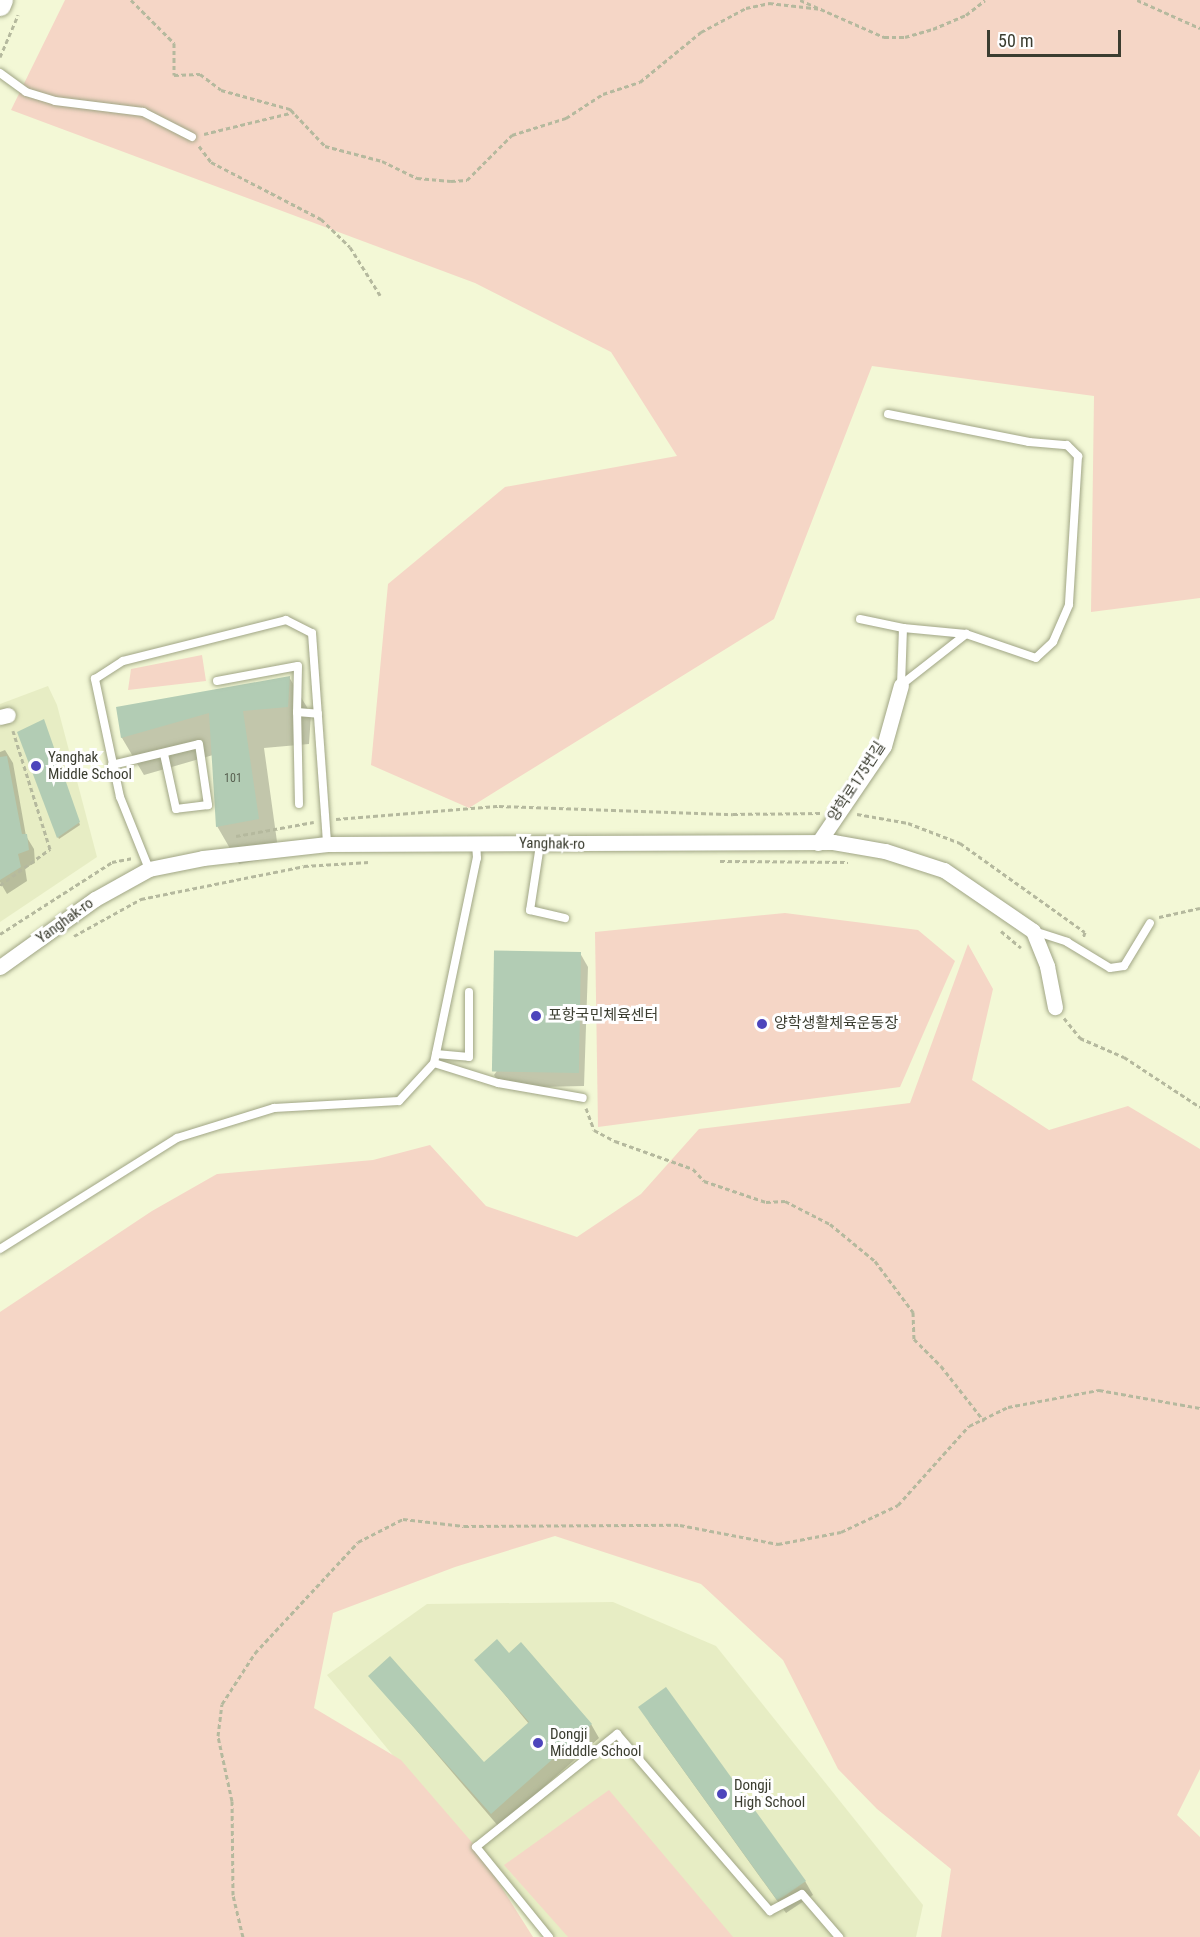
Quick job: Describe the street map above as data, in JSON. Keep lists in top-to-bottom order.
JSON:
{
  "streets": {
    "street": ["양학로175번길", "Yanghak-ro"]
  },
  "crossings": [
    ["양학로175번길", "Yanghak-ro"]
  ],
  "places": [
    "Yanghak Middle School",
    "포항국민체육센터",
    "양학생활체육운동장",
    "Dongji Midddle School",
    "Dongji High School"
  ],
  "house_numbers": ["101"],
  "scale_bar": "50 m"
}
